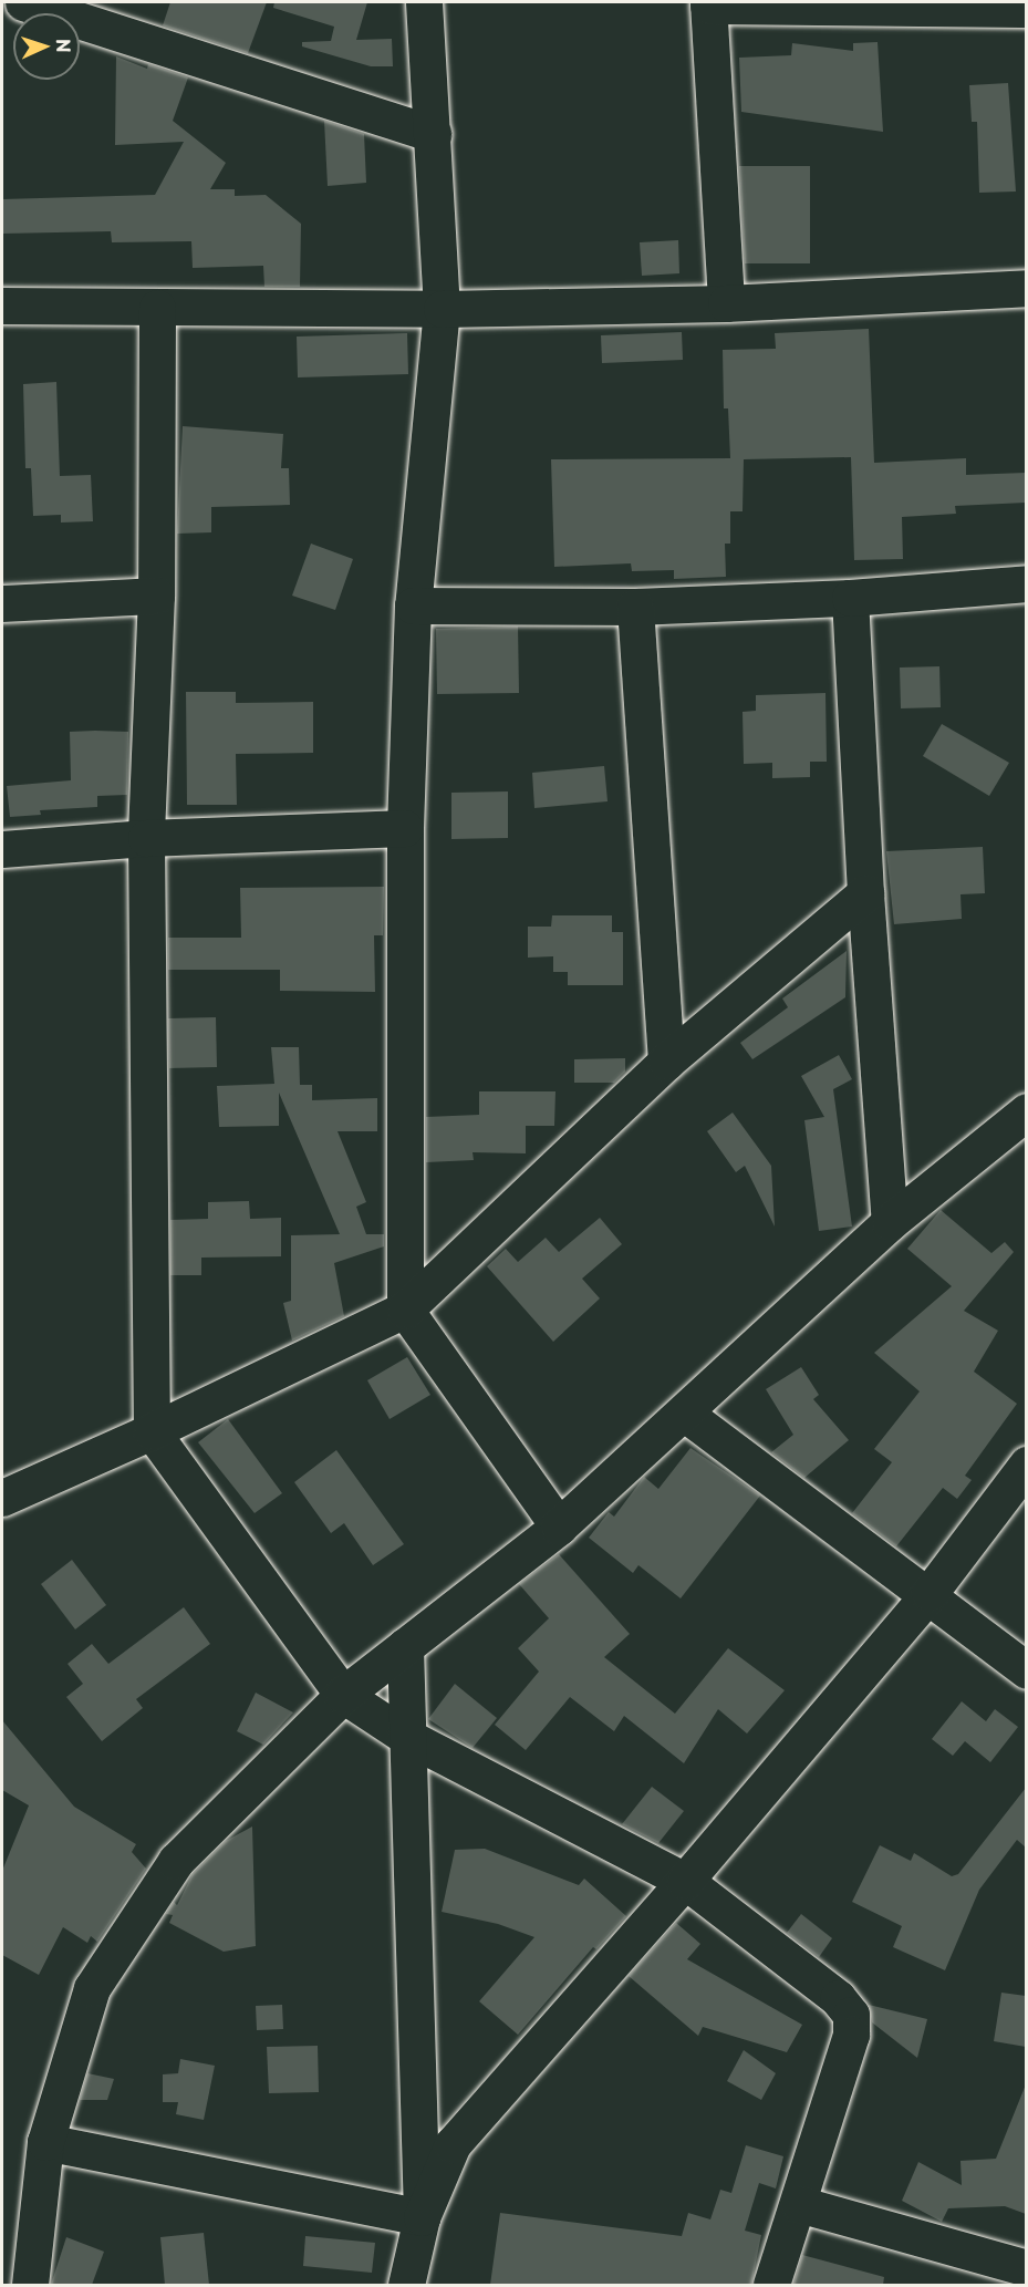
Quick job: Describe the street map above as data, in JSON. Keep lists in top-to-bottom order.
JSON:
{
  "north": "right"
}
